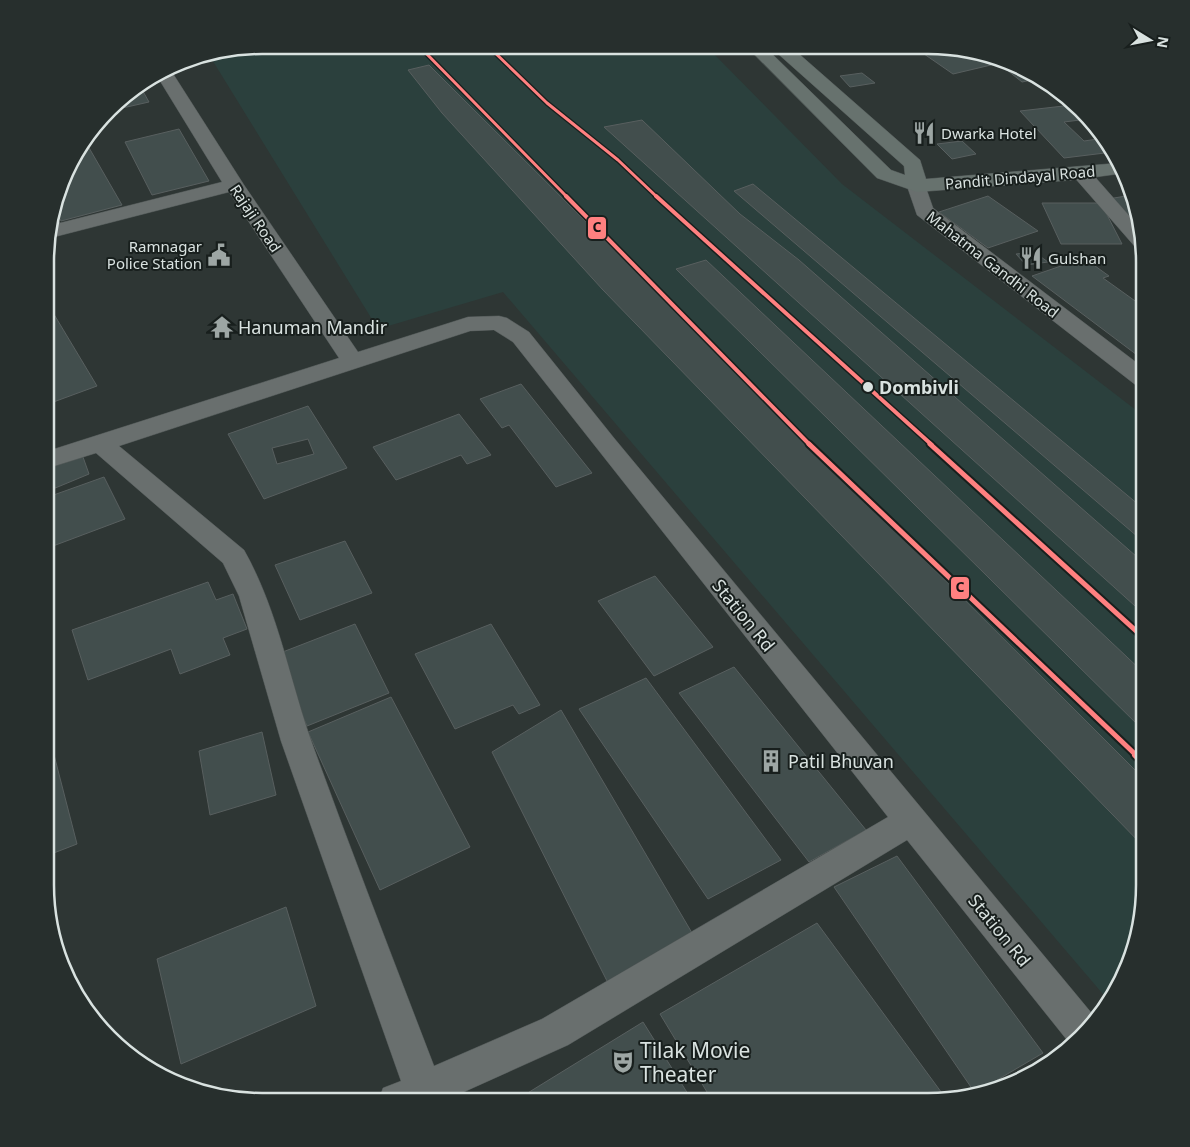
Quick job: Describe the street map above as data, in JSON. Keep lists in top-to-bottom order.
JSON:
{
  "streets": {
    "main road": ["Pandit Dindayal Road", "Mahatma Gandhi Road"],
    "street": ["Rajaji Road", "Station Rd"]
  },
  "crossings": [
    ["Pandit Dindayal Road", "Mahatma Gandhi Road"],
    ["Rajaji Road", "Station Rd"]
  ],
  "places": {
    "restaurant": ["Dwarka Hotel", "Gulshan"],
    "public building": ["Ramnagar Police Station"],
    "temple": ["Hanuman Mandir"],
    "other": ["Dombivli"],
    "building": ["Patil Bhuvan"],
    "theatre": ["Tilak Movie Theater"]
  },
  "lines": ["transit line C"],
  "north": "right"
}
